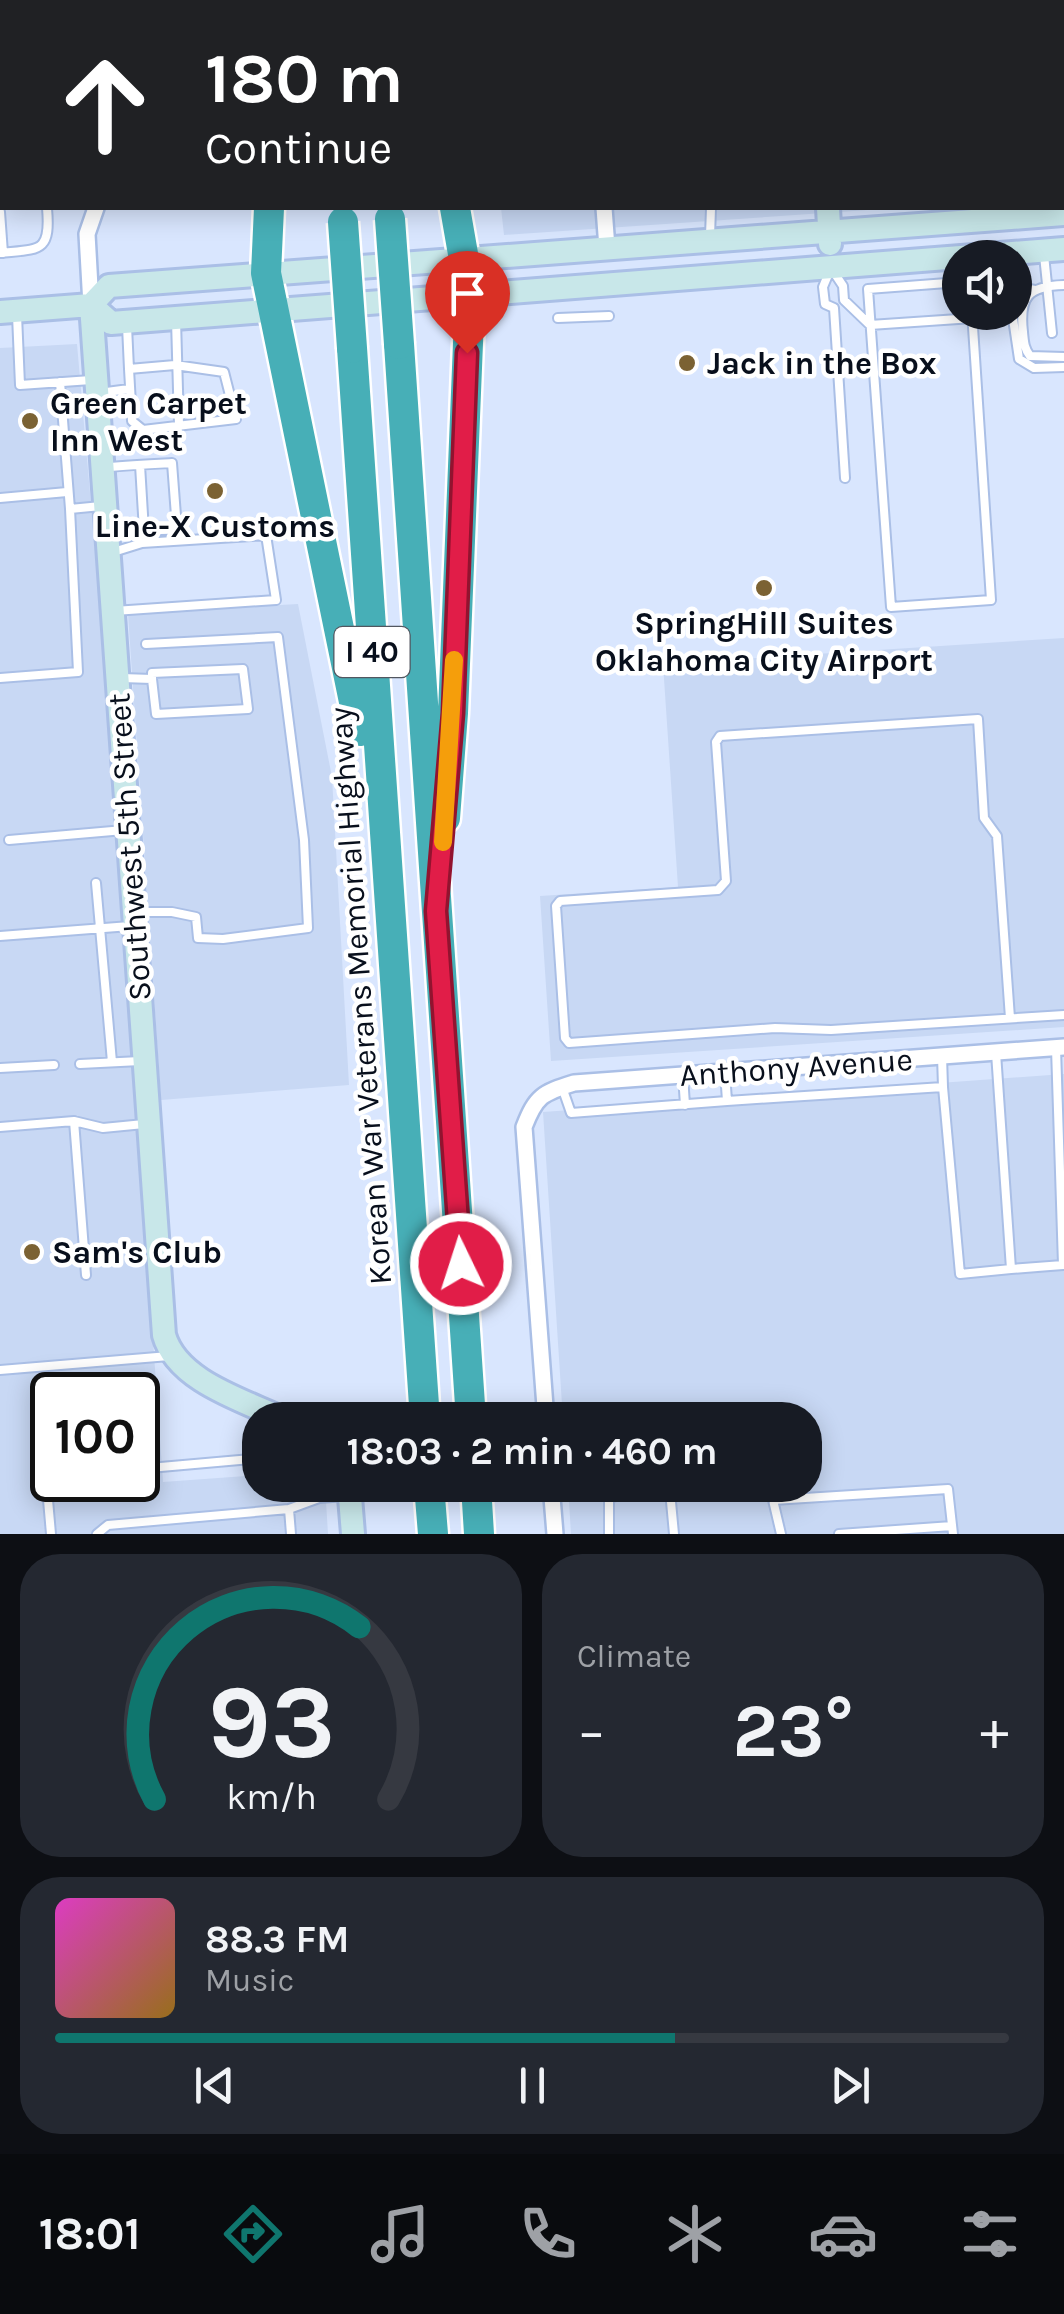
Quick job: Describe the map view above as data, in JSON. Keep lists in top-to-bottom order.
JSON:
{
  "streets": {
    "highway": ["I 40", "Korean War Veterans Memorial Highway"],
    "main road": ["Southwest 5th Street"],
    "street": ["Anthony Avenue"]
  },
  "places": [
    "Jack in the Box",
    "Green Carpet Inn West",
    "Line-X Customs",
    "SpringHill Suites Oklahoma City Airport",
    "Sam's Club"
  ],
  "page": {
    "turn": ["180 m", "Continue"],
    "limit": "100",
    "trip": "18:03 · 2 min · 460 m",
    "tile": "Climate",
    "heat": ["−", "23°", "+"],
    "song": ["88.3 FM", "Music"],
    "tabs": "18:01",
    "gauge": ["93", "km/h"]
  }
}
